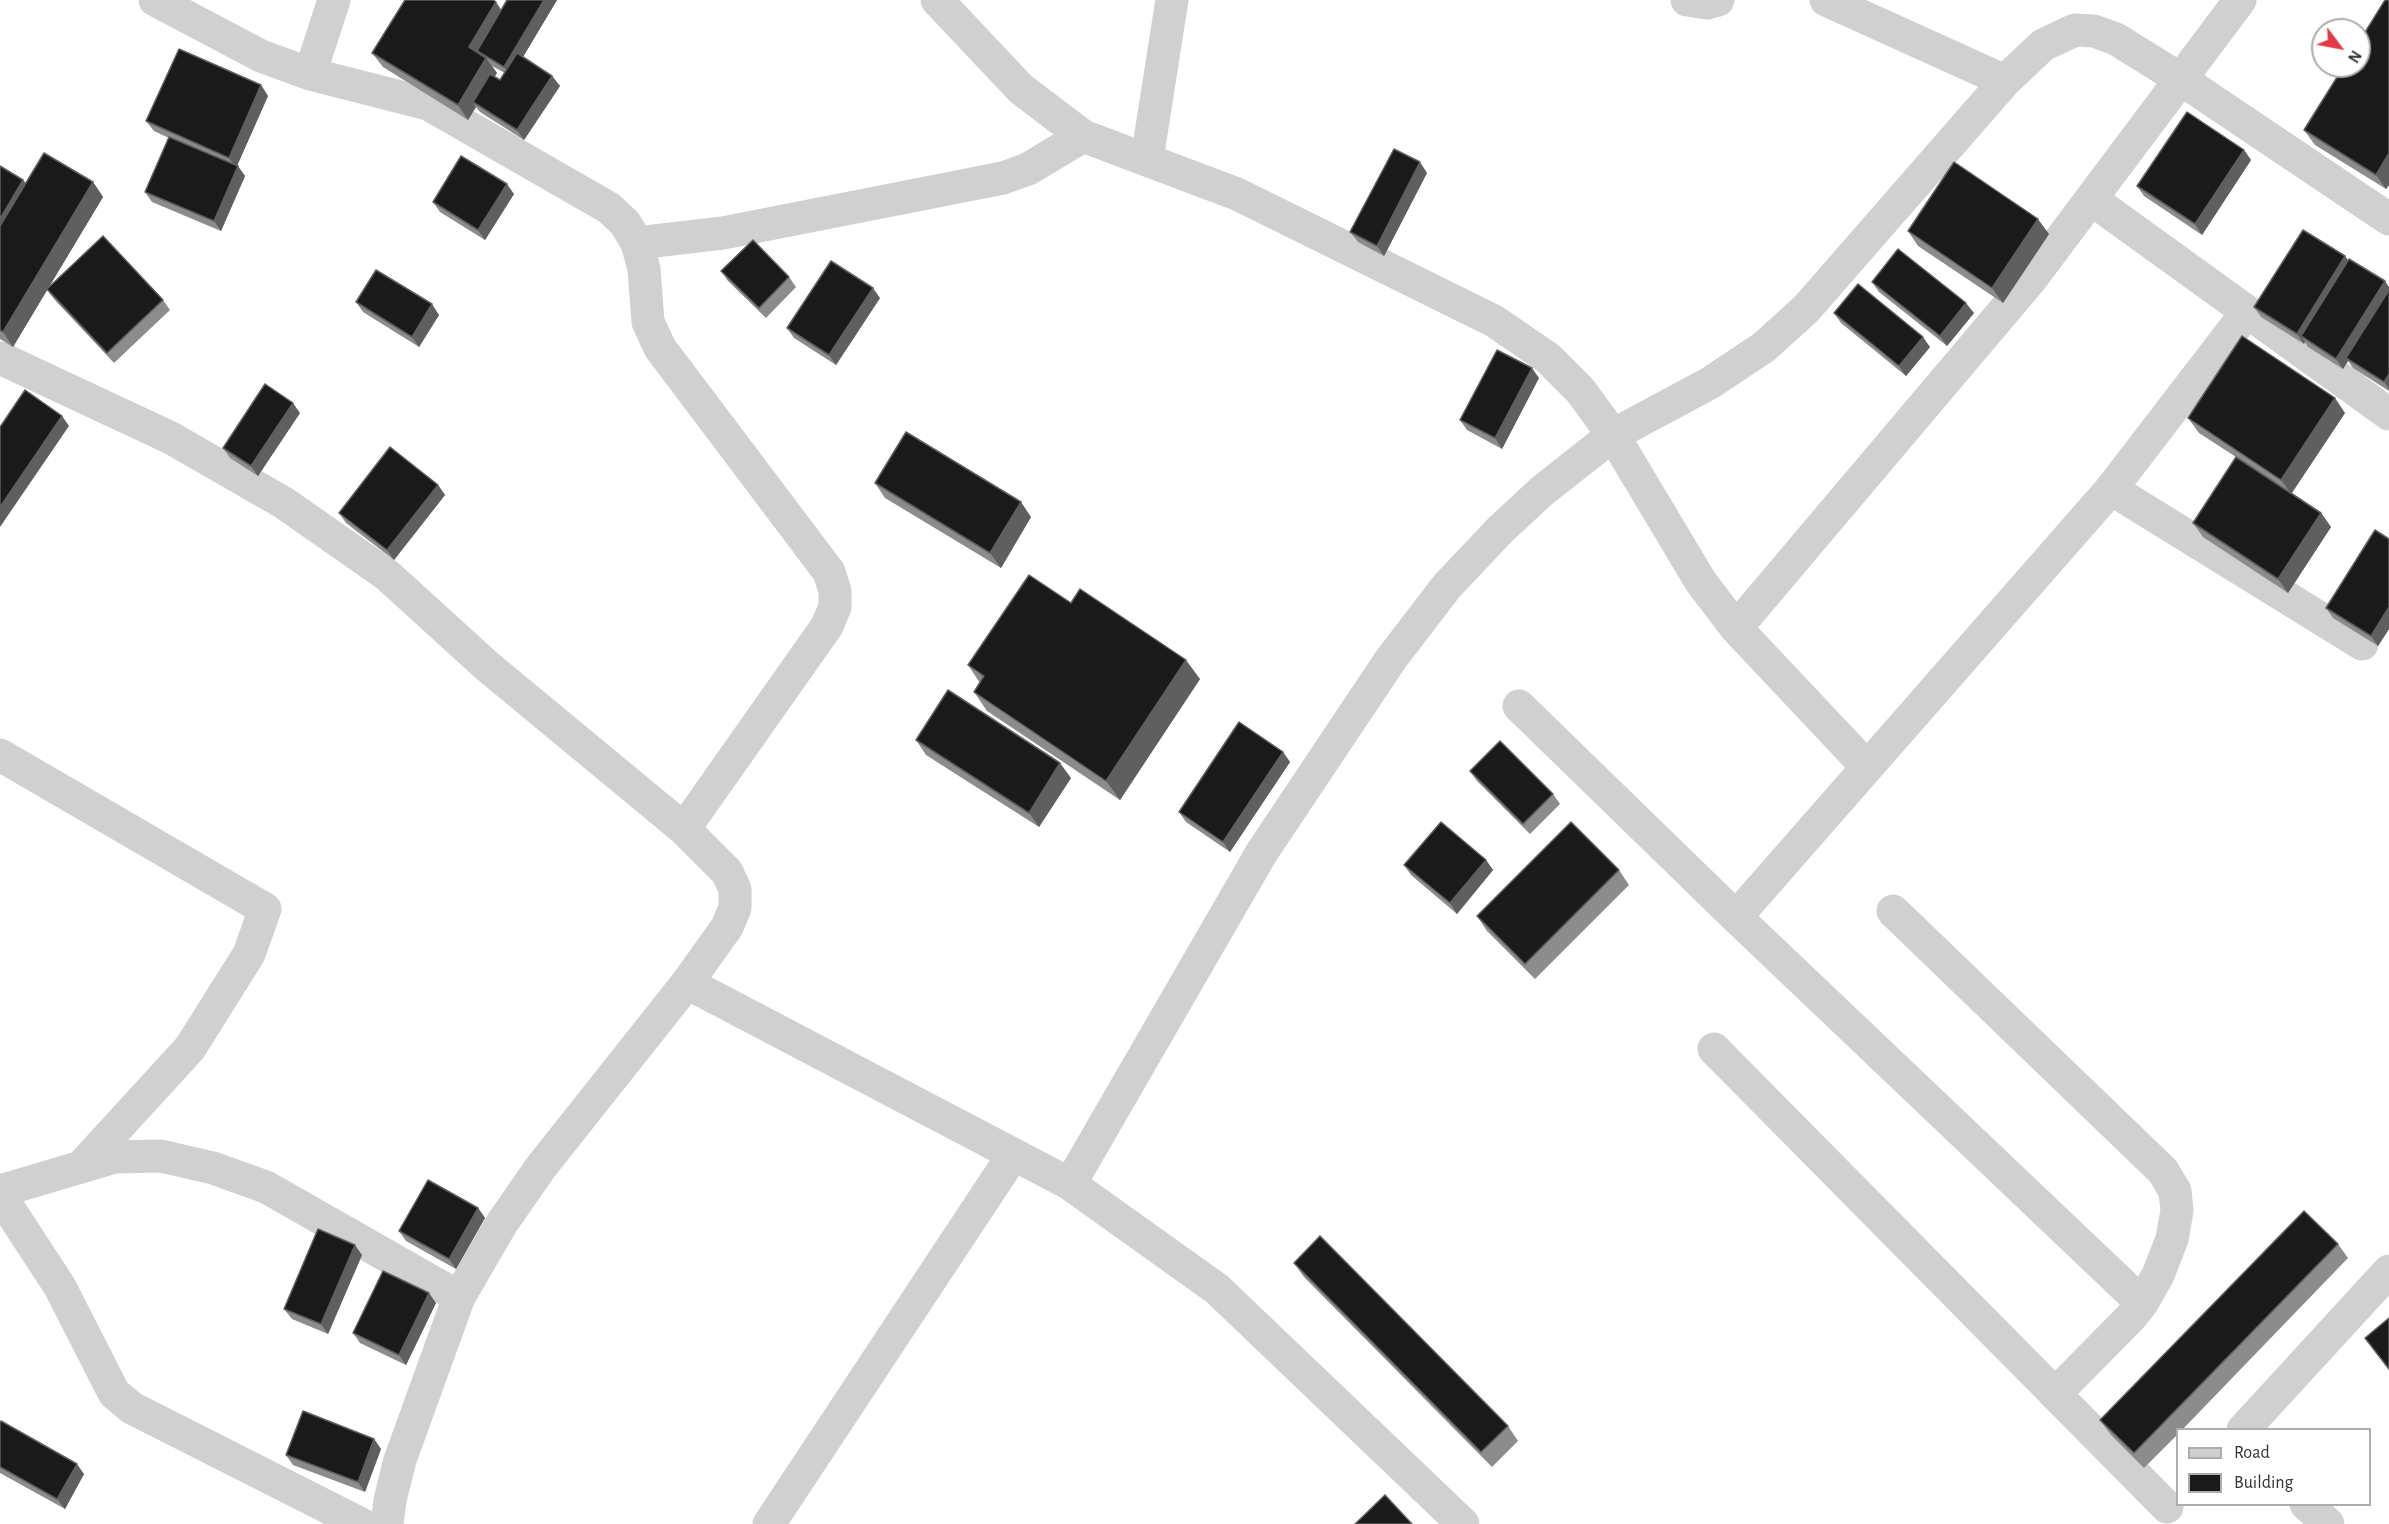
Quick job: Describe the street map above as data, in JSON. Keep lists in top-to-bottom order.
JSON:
{
  "legend": ["Road", "Building"],
  "north": "bottom right"
}
